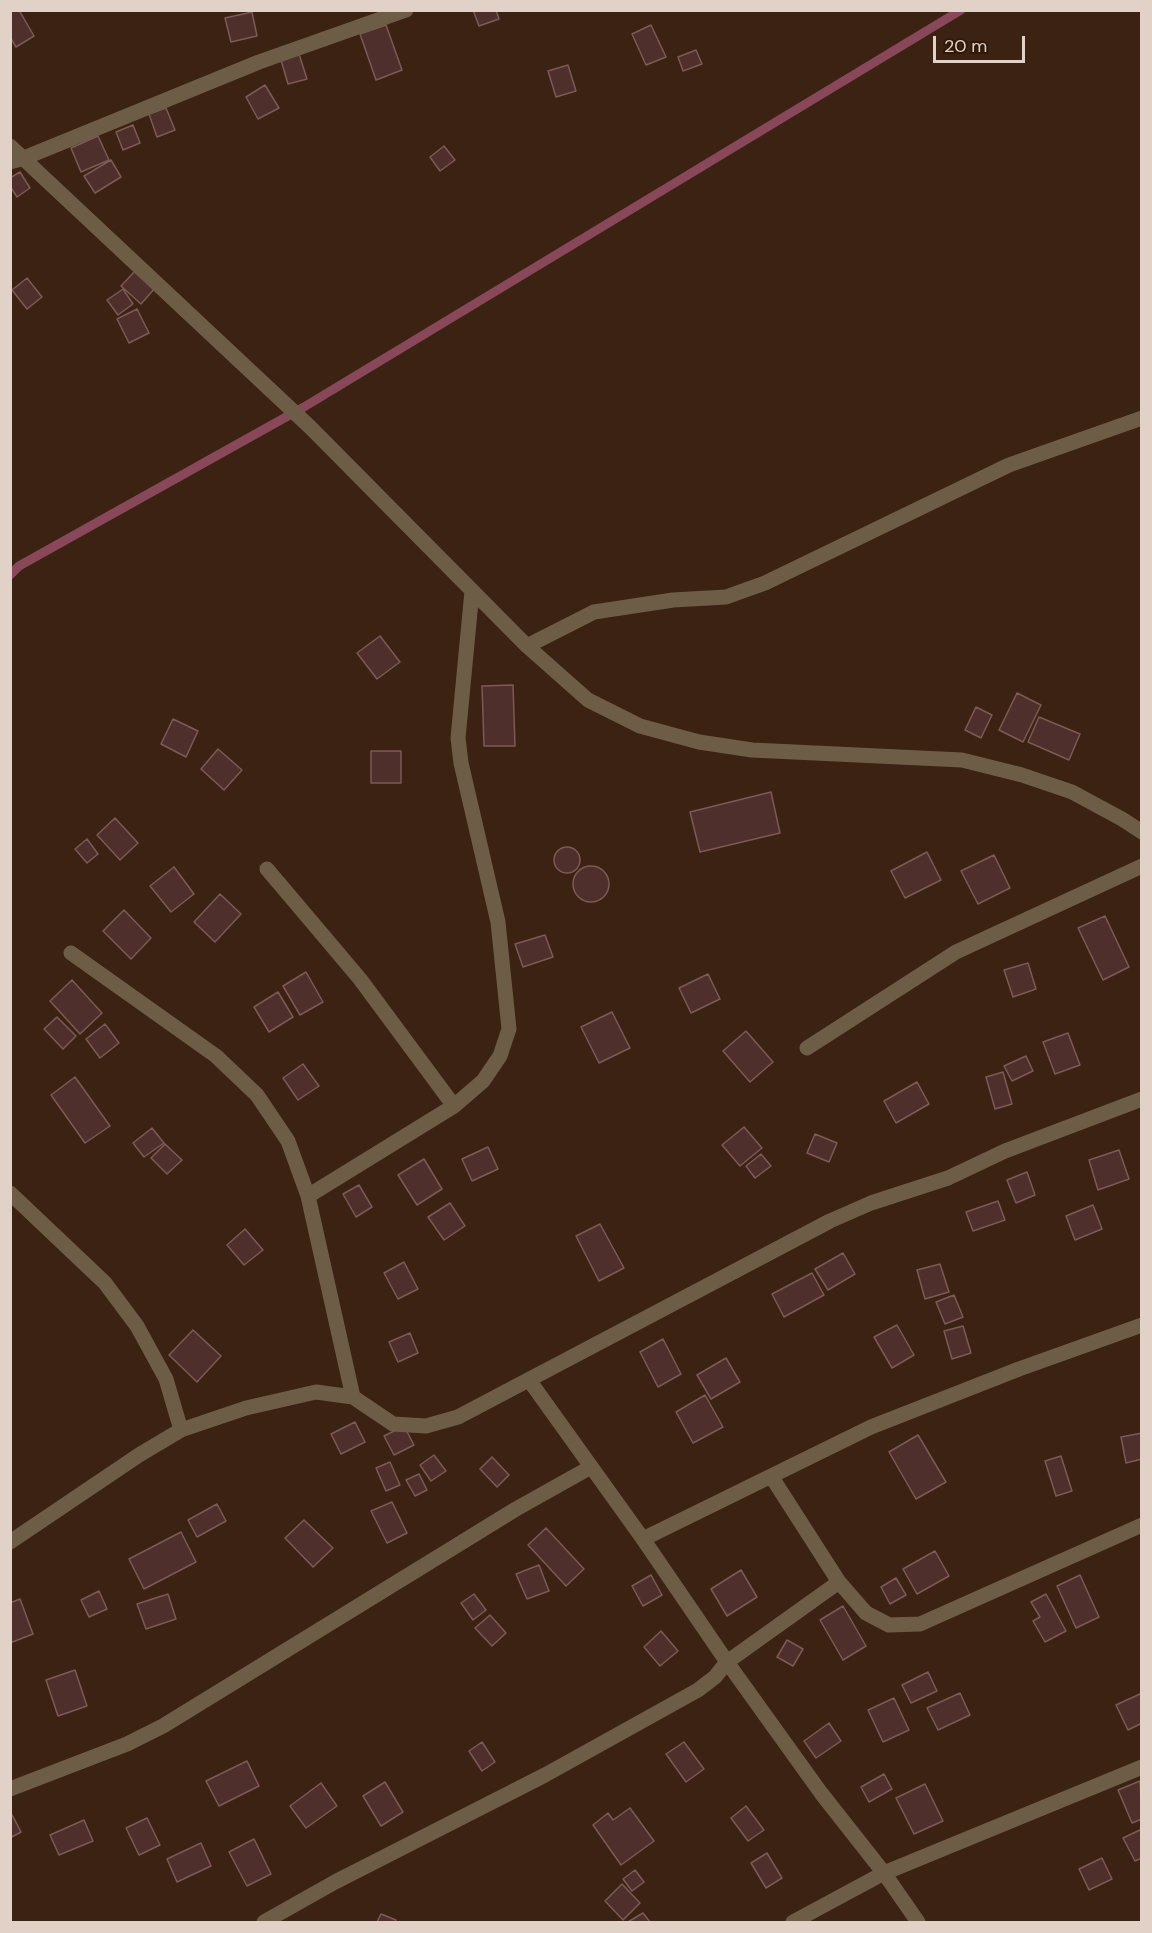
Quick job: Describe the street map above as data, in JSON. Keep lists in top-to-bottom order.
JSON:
{
  "scale_bar": "20 m"
}
